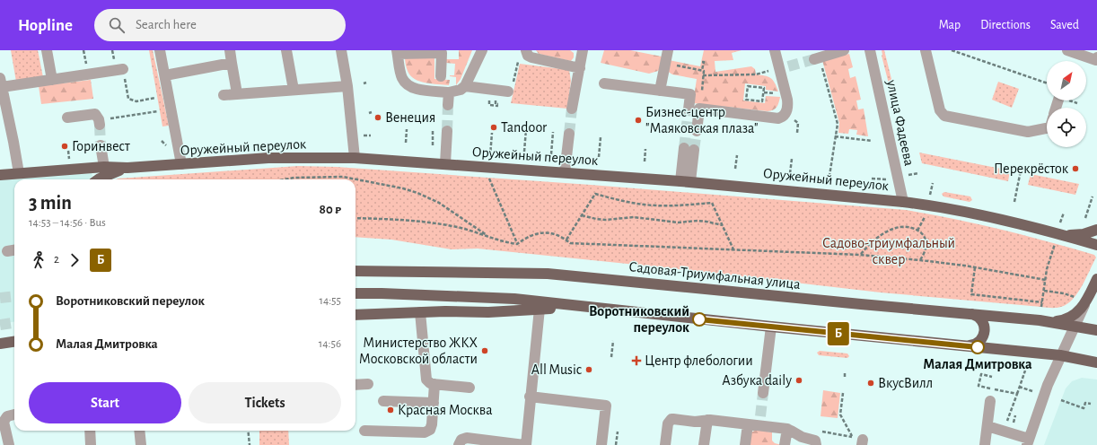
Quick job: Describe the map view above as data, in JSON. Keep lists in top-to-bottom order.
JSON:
{
  "streets": {
    "main road": ["Оружейный переулок", "Садовая-Триумфальная улица"],
    "street": ["улица Фадеева"]
  },
  "crossings": [
    ["улица Фадеева", "Оружейный переулок"]
  ],
  "parks": ["Садово-триумфальный сквер"],
  "places": {
    "other": [
      "Венеция",
      "Бизнес-центр \"Маяковская плаза\"",
      "Tandoor",
      "Горинвест",
      "Перекрёсток",
      "Воротниковский переулок",
      "Малая Дмитровка",
      "Министерство ЖКХ Московской области",
      "All Music",
      "Азбука daily",
      "ВкусВилл",
      "Красная Москва"
    ],
    "health": ["Центр флебологии"]
  },
  "lines": ["bus line Б"],
  "north": "top right",
  "page": {
    "header": "Hopline",
    "search": "Search here",
    "nav": ["Map", "Directions", "Saved"],
    "on_map": "Б",
    "heading": ["3 min", "14:53 – 14:56 · Bus", "80 ₽"],
    "legs": ["2", "Б"],
    "list": [
      {
        "name": "Воротниковский переулок",
        "value": "14:55"
      },
      {
        "name": "Малая Дмитровка",
        "value": "14:56"
      }
    ],
    "buttons": ["Start", "Tickets"]
  }
}
